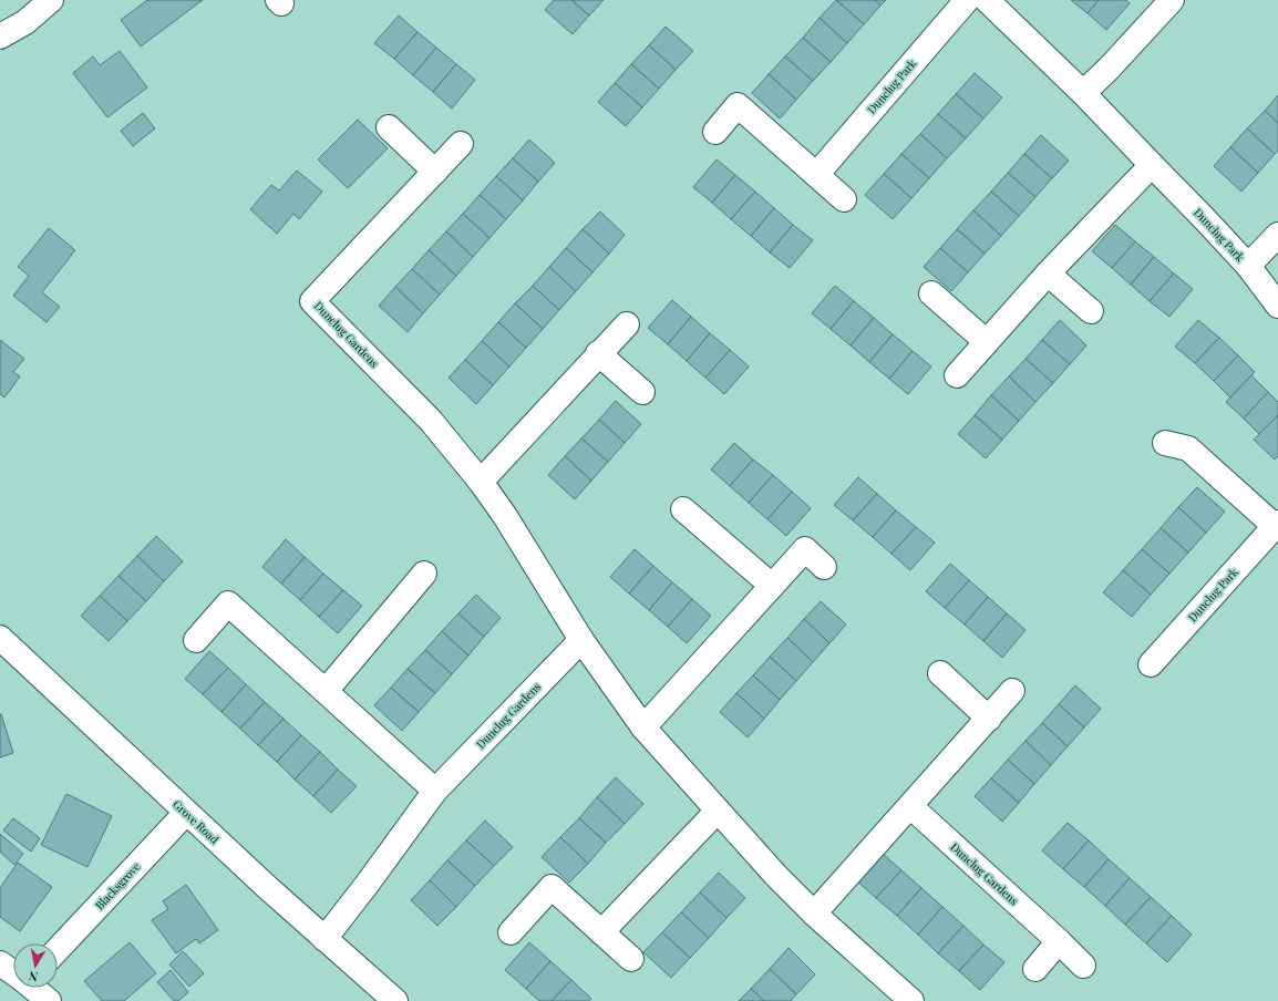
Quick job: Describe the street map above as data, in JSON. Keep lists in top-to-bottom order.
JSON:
{
  "streets": {
    "street": [
      "Dunclug Park",
      "Dunclug Gardens",
      "Grove Road",
      "Blacksgrove"
    ]
  },
  "crossings": [
    ["Dunclug Gardens", "Grove Road"],
    ["Grove Road", "Blacksgrove"]
  ],
  "north": "bottom"
}
